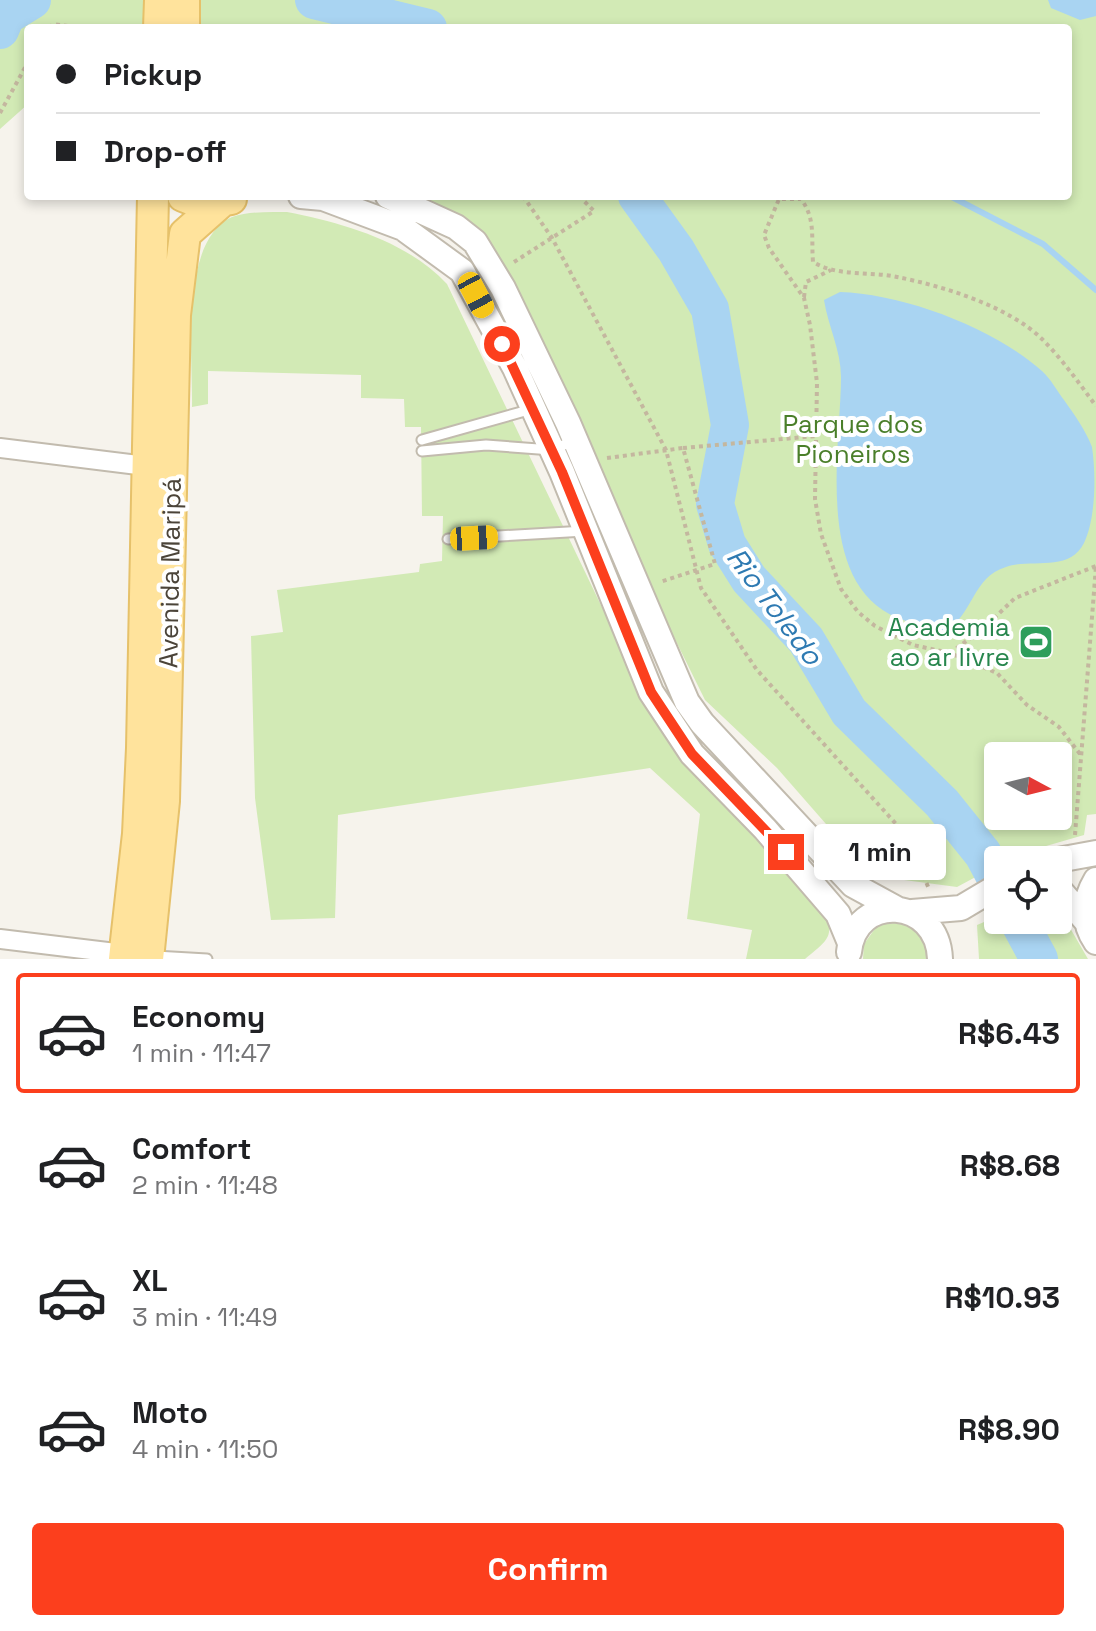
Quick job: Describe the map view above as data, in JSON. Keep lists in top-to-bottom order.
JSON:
{
  "streets": {
    "main road": ["Avenida Maripá"]
  },
  "water": ["Rio Toledo"],
  "parks": ["Parque dos Pioneiros"],
  "places": {
    "sports": ["Academia ao ar livre"]
  },
  "north": "right",
  "page": {
    "banner": ["Pickup", "Drop-off"],
    "bubble": "1 min",
    "list": [
      {
        "name": "Economy",
        "note": "1 min · 11:47",
        "value": "R$6.43"
      },
      {
        "name": "Comfort",
        "note": "2 min · 11:48",
        "value": "R$8.68"
      },
      {
        "name": "XL",
        "note": "3 min · 11:49",
        "value": "R$10.93"
      },
      {
        "name": "Moto",
        "note": "4 min · 11:50",
        "value": "R$8.90"
      }
    ],
    "buttons": "Confirm"
  }
}
